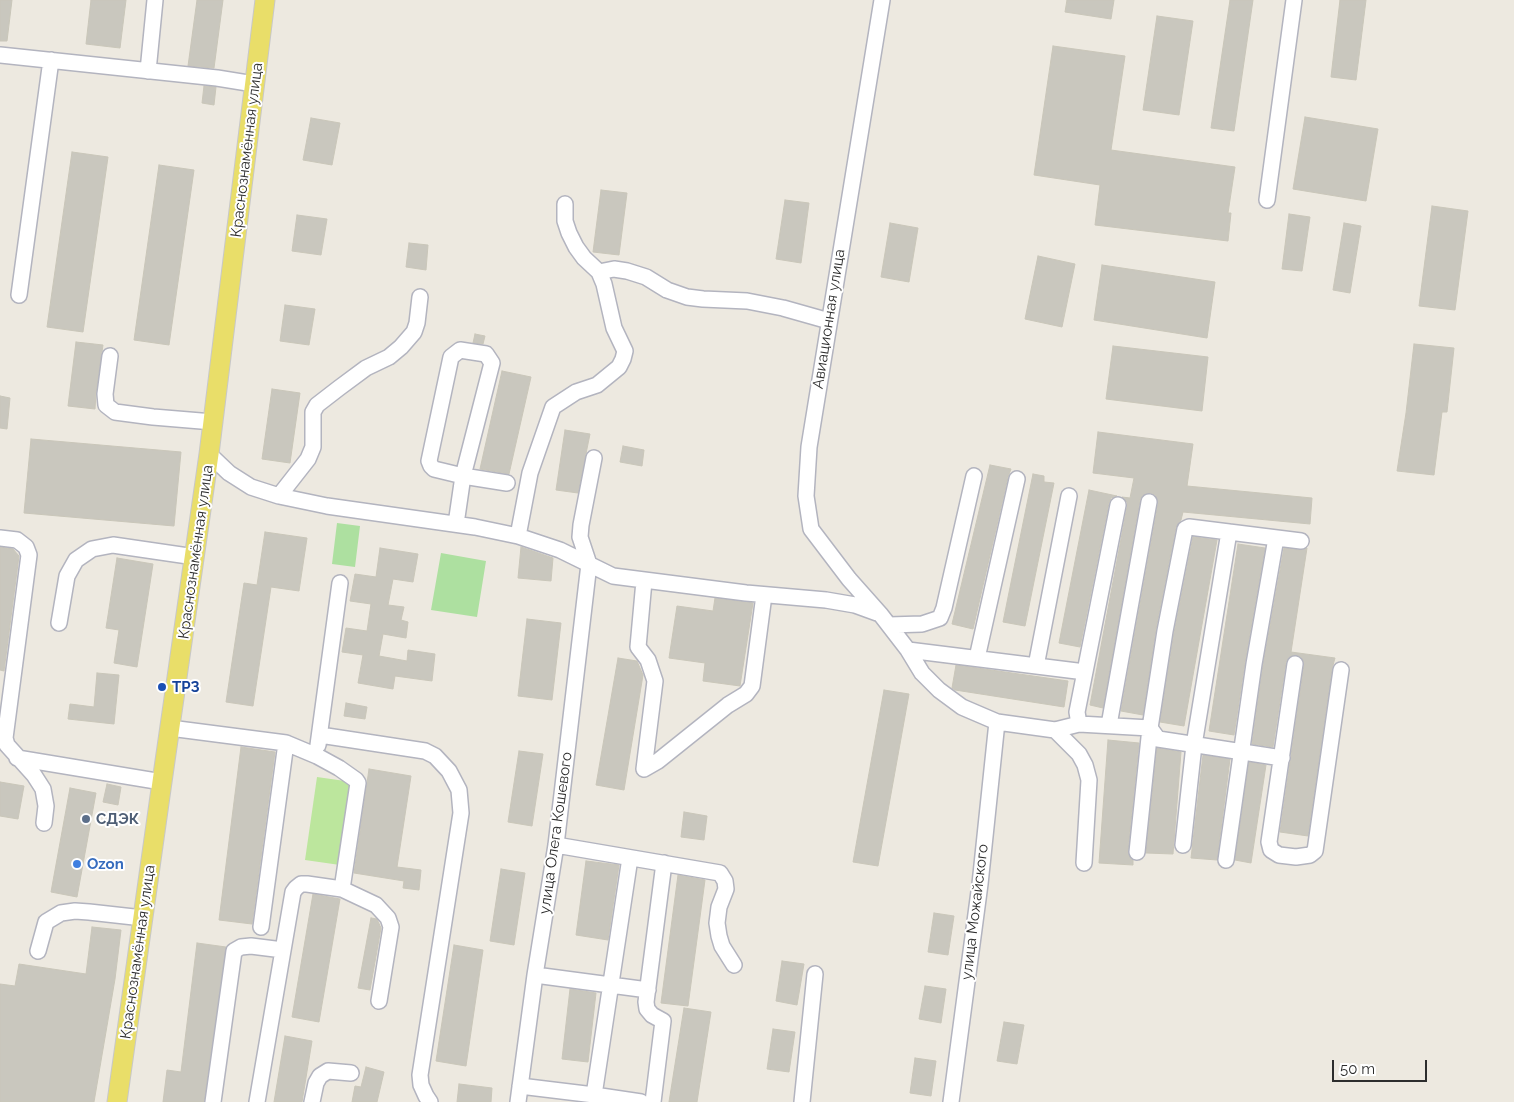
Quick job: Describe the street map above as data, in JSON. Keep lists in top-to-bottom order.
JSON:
{
  "streets": {
    "main road": ["Краснознамённая улица"],
    "street": ["Авиационная улица", "улица Олега Кошевого", "улица Можайского"]
  },
  "crossings": [
    ["Авиационная улица", "улица Можайского"]
  ],
  "places": ["ТРЗ", "СДЭК", "Ozon"],
  "scale_bar": "50 m"
}
